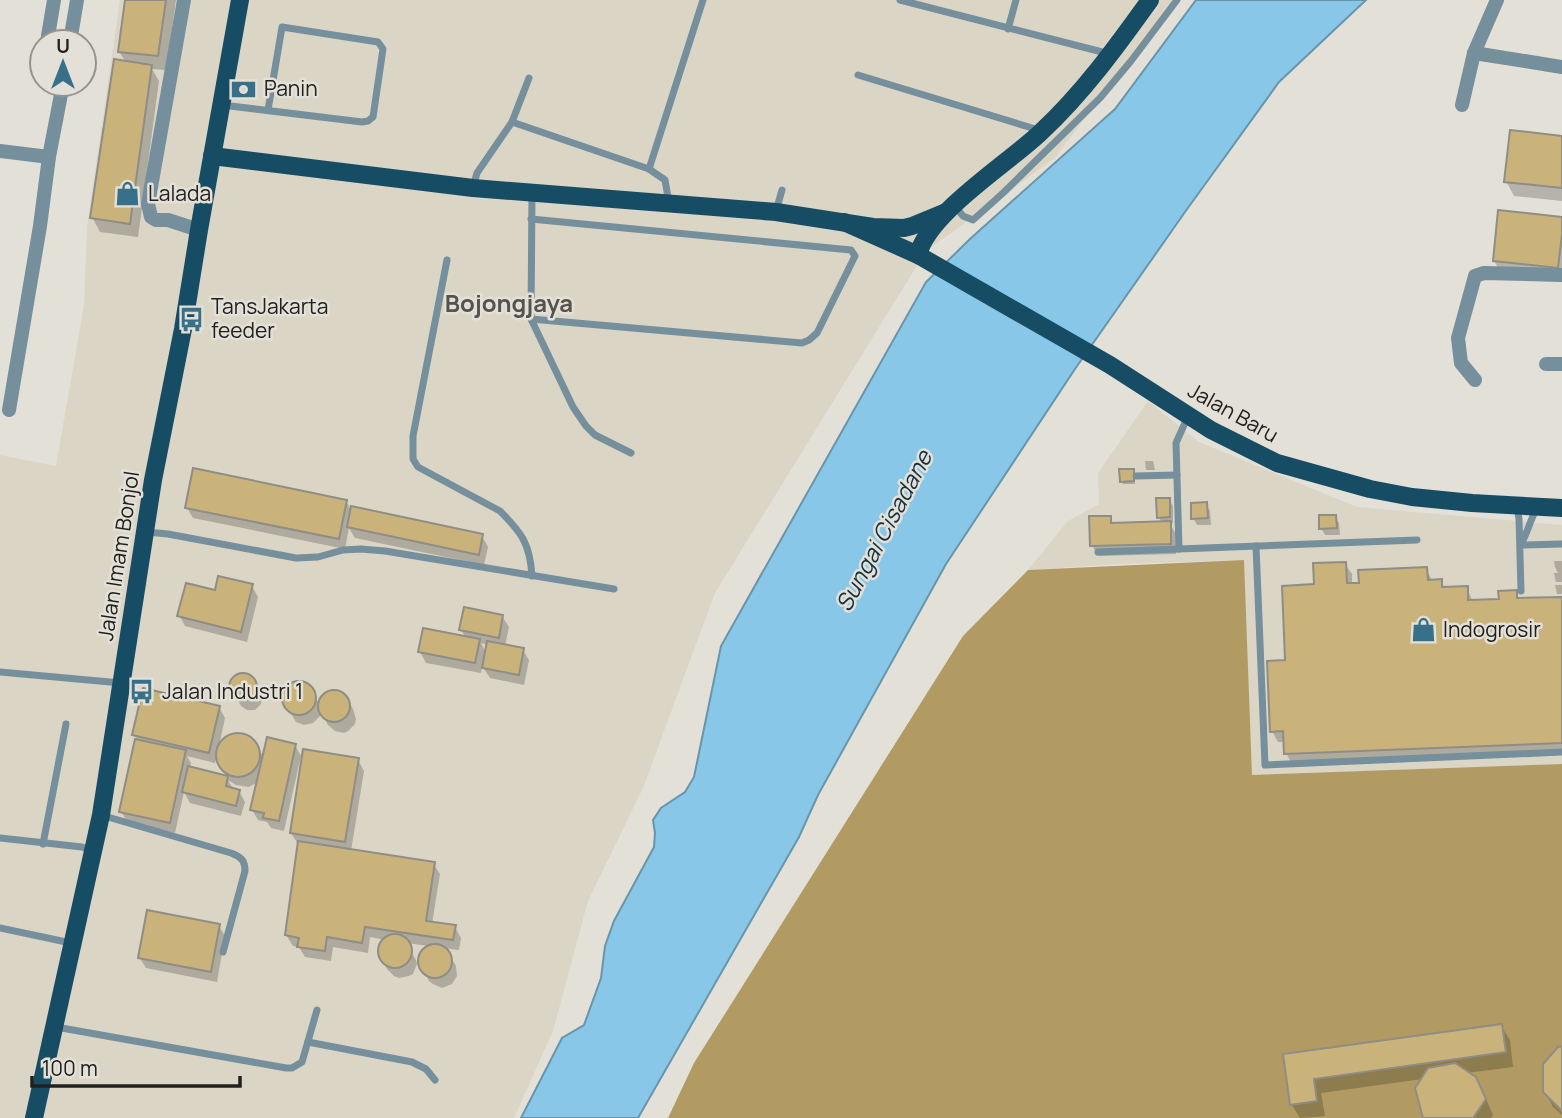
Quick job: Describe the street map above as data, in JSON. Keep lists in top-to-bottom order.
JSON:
{
  "streets": {
    "main road": ["Jalan Baru", "Jalan Imam Bonjol"]
  },
  "districts": ["Bojongjaya"],
  "water": ["Sungai Cisadane"],
  "places": {
    "bank": ["Panin"],
    "shop": ["Lalada", "Indogrosir"],
    "bus stop": ["TansJakarta feeder", "Jalan Industri 1"]
  },
  "scale_bar": "100 m",
  "north": "top"
}
